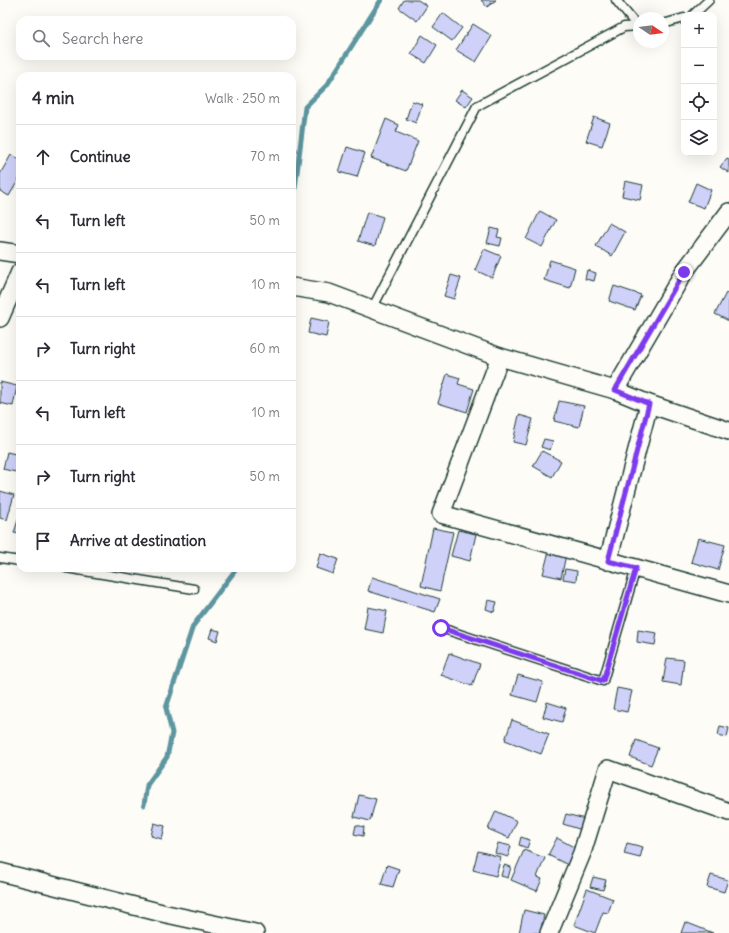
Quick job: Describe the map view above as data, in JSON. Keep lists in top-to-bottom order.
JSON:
{
  "north": "right",
  "page": {
    "map_buttons": ["+", "−"],
    "search": "Search here",
    "heading": ["4 min", "Walk · 250 m"],
    "list": [
      ["Continue", "70 m"],
      ["Turn left", "50 m"],
      ["Turn left", "10 m"],
      ["Turn right", "60 m"],
      ["Turn left", "10 m"],
      ["Turn right", "50 m"],
      "Arrive at destination"
    ]
  }
}
